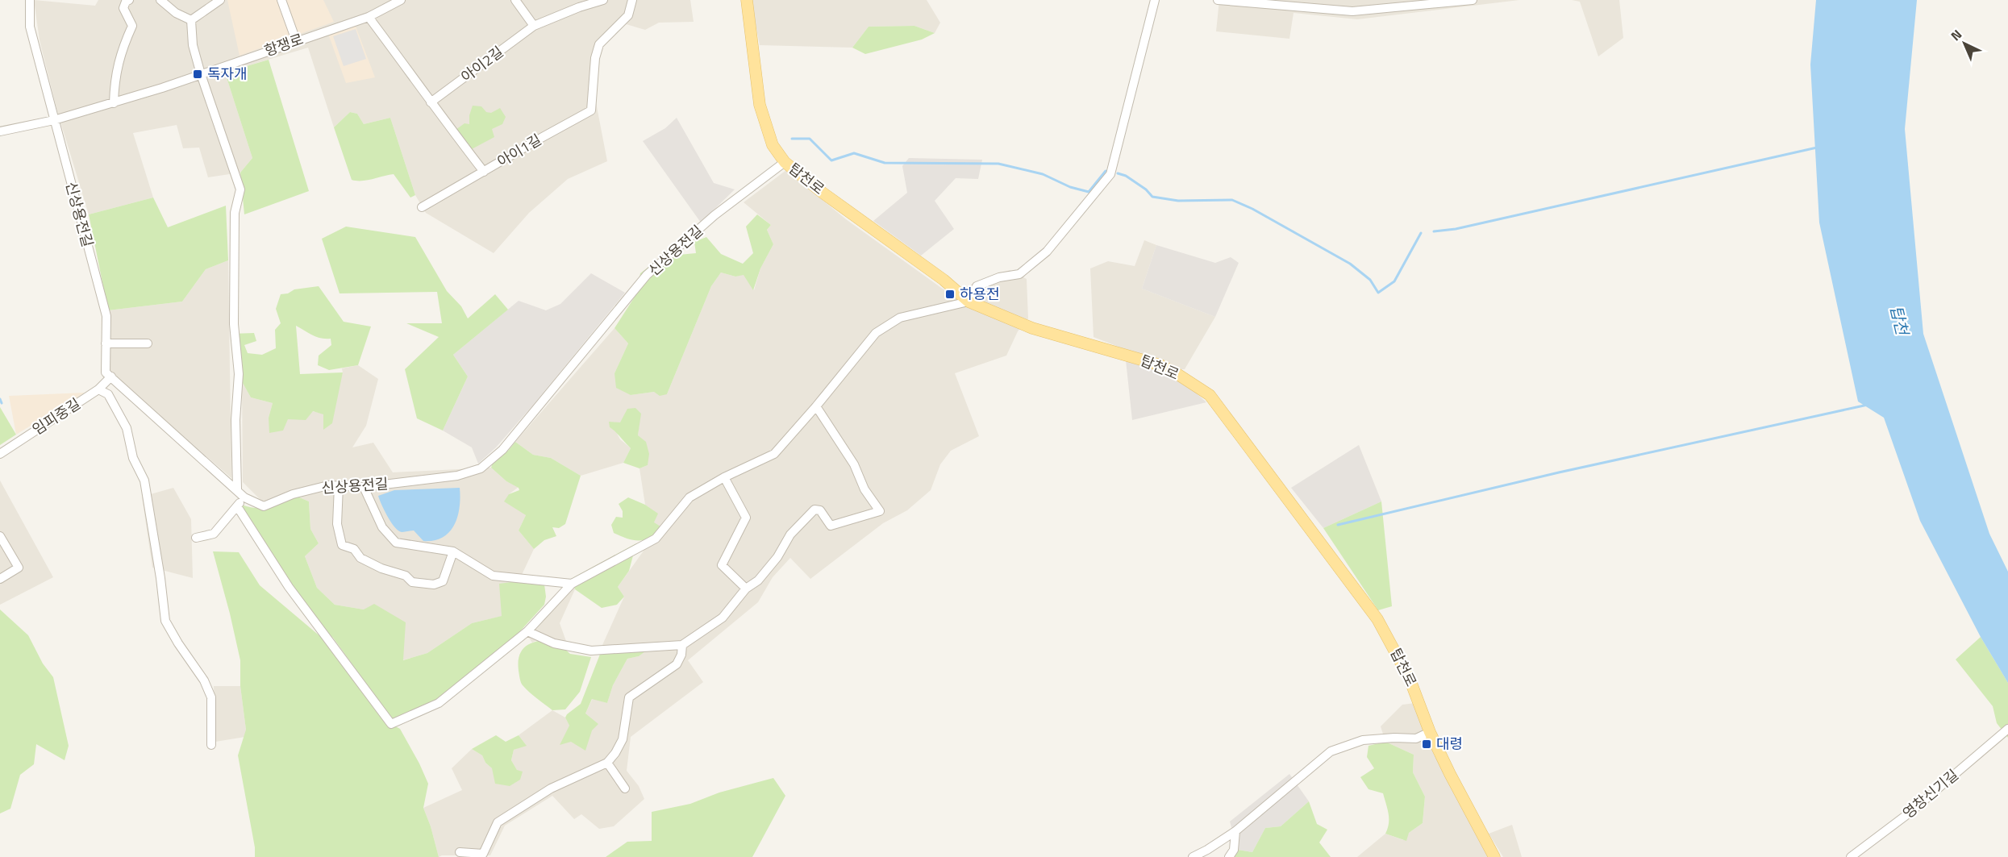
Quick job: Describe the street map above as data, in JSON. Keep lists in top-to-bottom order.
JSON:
{
  "streets": {
    "main road": ["탑천로"],
    "street": [
      "항쟁로",
      "아이2길",
      "아이1길",
      "신상용전길",
      "임피중길",
      "영창신기길"
    ]
  },
  "crossings": [
    ["항쟁로", "아이1길"],
    ["항쟁로", "신상용전길"],
    ["아이2길", "아이1길"],
    ["탑천로", "신상용전길"],
    ["신상용전길", "임피중길"]
  ],
  "water": ["탑천"],
  "places": {
    "transit": ["독자개", "하용전", "대령"]
  },
  "north": "top left"
}
